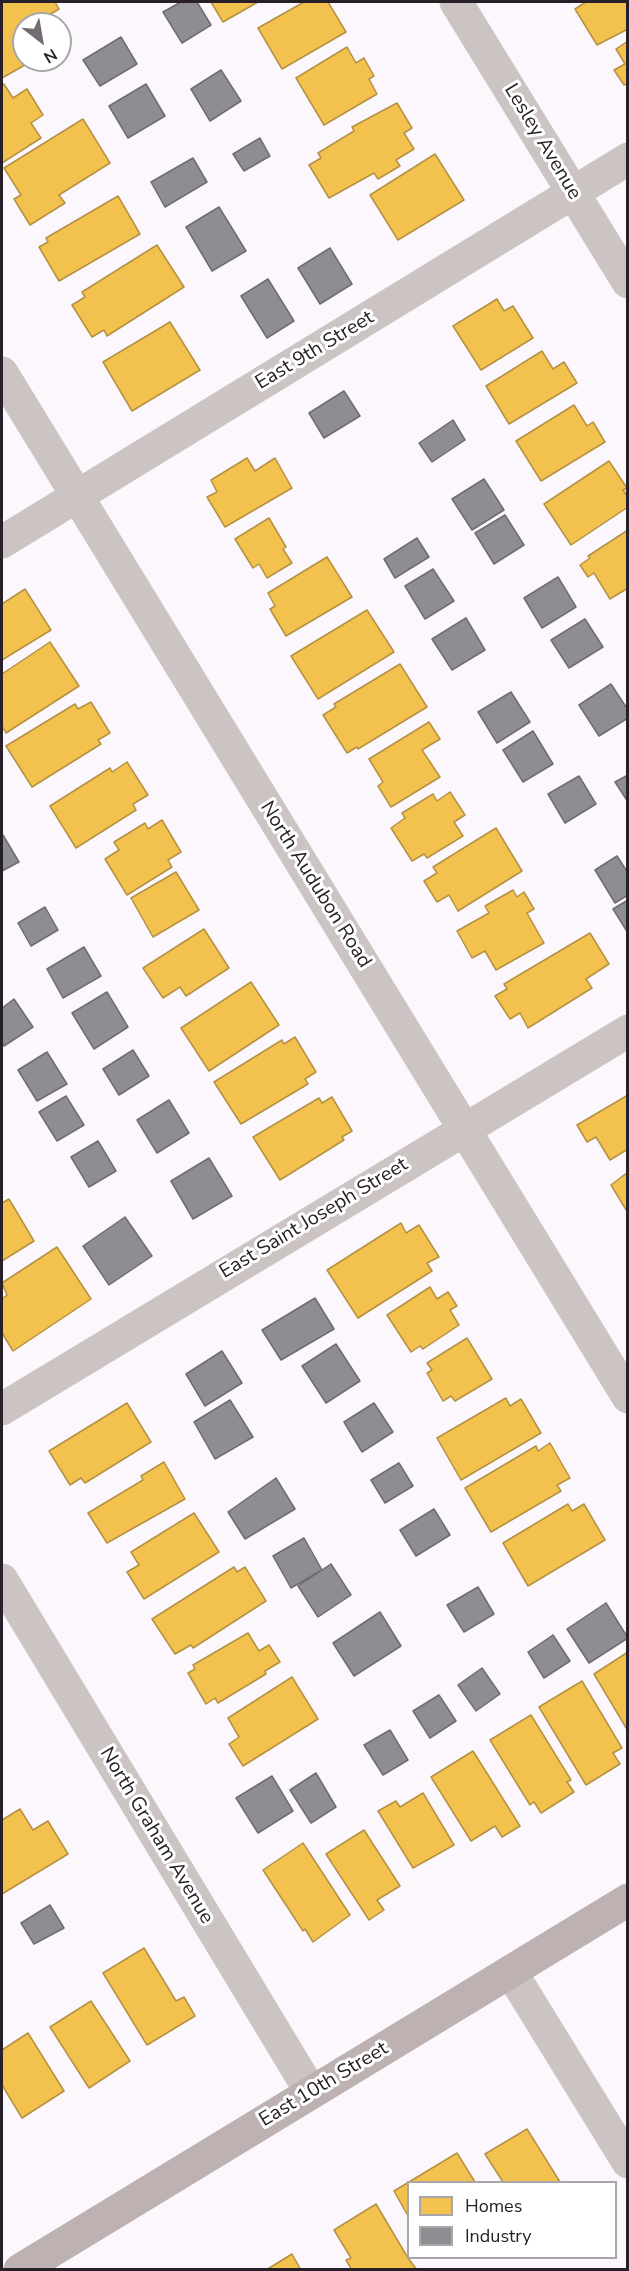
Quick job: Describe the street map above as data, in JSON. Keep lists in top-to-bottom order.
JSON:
{
  "streets": {
    "main road": ["East 10th Street"],
    "street": [
      "Lesley Avenue",
      "East 9th Street",
      "North Audubon Road",
      "East Saint Joseph Street",
      "North Graham Avenue"
    ]
  },
  "crossings": [
    ["Lesley Avenue", "East 9th Street"],
    ["East 9th Street", "North Audubon Road"],
    ["North Audubon Road", "East Saint Joseph Street"],
    ["North Graham Avenue", "East 10th Street"]
  ],
  "legend": ["Homes", "Industry"],
  "north": "bottom right"
}
